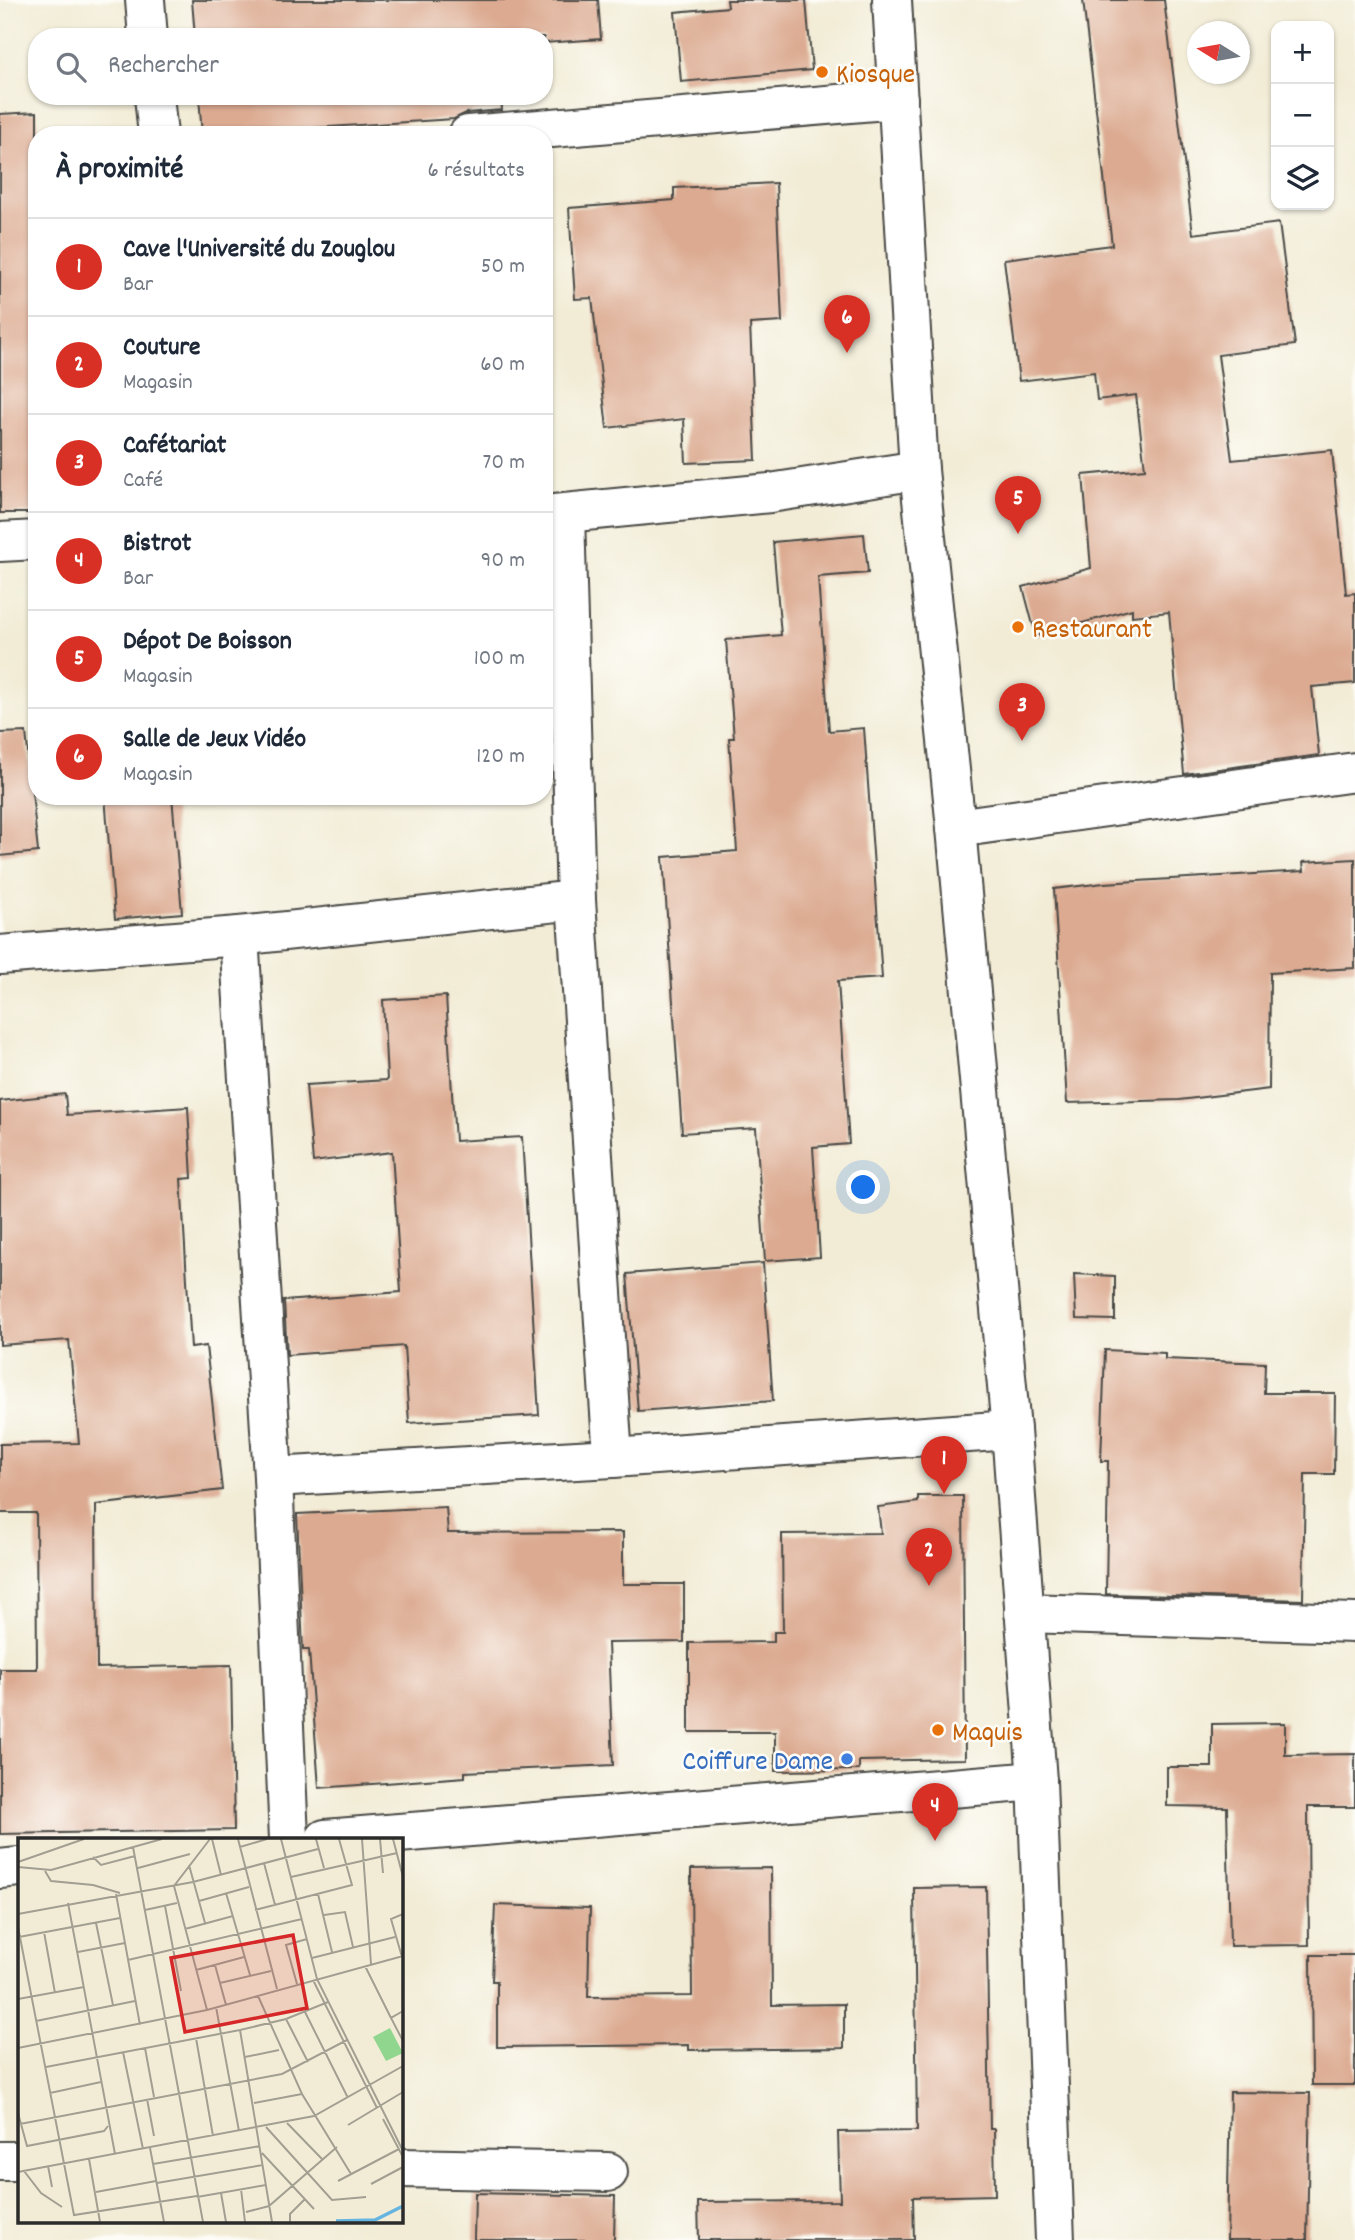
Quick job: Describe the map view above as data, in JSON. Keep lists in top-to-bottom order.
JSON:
{
  "places": [
    "Kiosque",
    "Restaurant",
    "Maquis",
    "Coiffure Dame"
  ],
  "north": "left",
  "page": {
    "map_buttons": ["+", "−"],
    "search": "Rechercher",
    "heading": ["À proximité", "6 résultats"],
    "list": [
      {
        "mark": "1",
        "name": "Cave l'Université du Zouglou",
        "note": "Bar",
        "value": "50 m"
      },
      {
        "mark": "2",
        "name": "Couture",
        "note": "Magasin",
        "value": "60 m"
      },
      {
        "mark": "3",
        "name": "Cafétariat",
        "note": "Café",
        "value": "70 m"
      },
      {
        "mark": "4",
        "name": "Bistrot",
        "note": "Bar",
        "value": "90 m"
      },
      {
        "mark": "5",
        "name": "Dépot De Boisson",
        "note": "Magasin",
        "value": "100 m"
      },
      {
        "mark": "6",
        "name": "Salle de Jeux Vidéo",
        "note": "Magasin",
        "value": "120 m"
      }
    ],
    "pins": [
      "6",
      "5",
      "3",
      "1",
      "2",
      "4"
    ]
  }
}
